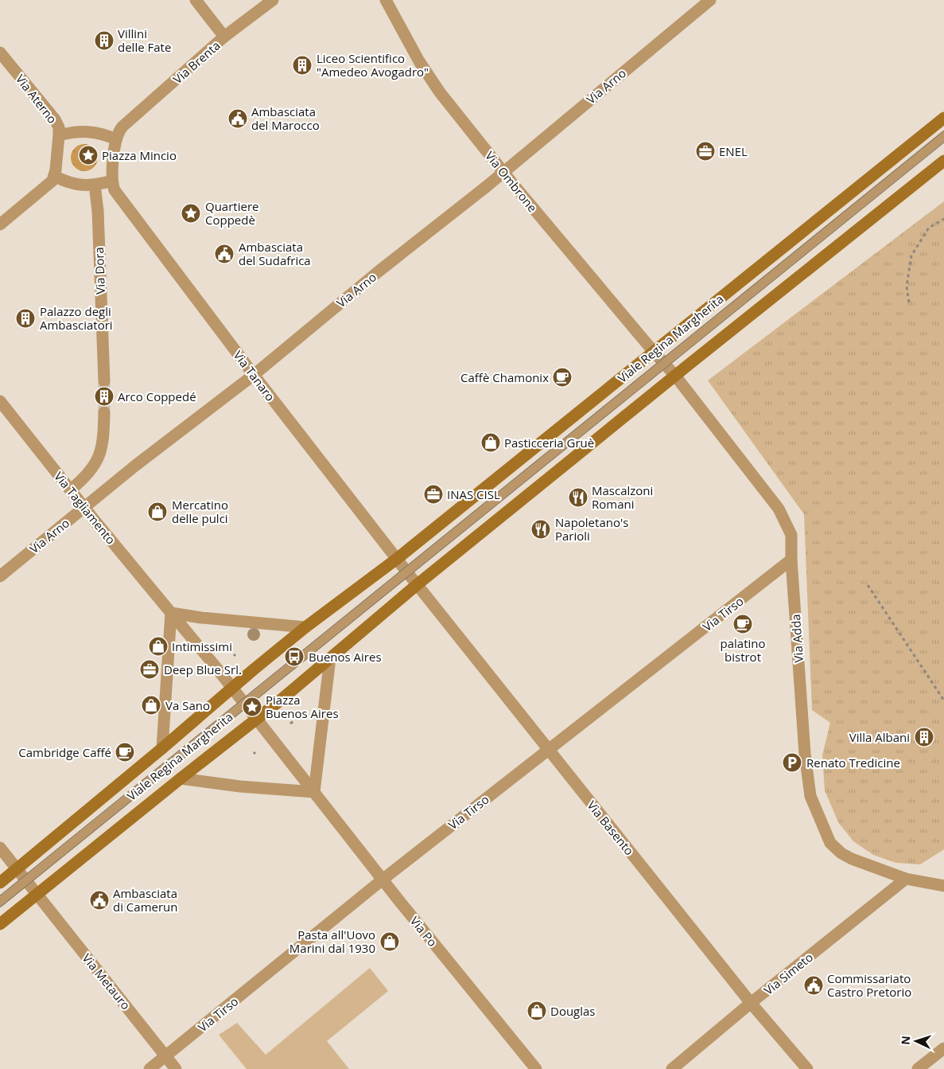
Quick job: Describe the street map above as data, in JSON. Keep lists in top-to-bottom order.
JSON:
{
  "streets": {
    "main road": ["Viale Regina Margherita"],
    "street": [
      "Via Brenta",
      "Via Arno",
      "Via Aterno",
      "Via Ombrone",
      "Via Dora",
      "Via Tanaro",
      "Via Tagliamento",
      "Via Tirso",
      "Via Adda",
      "Via Basento",
      "Via Po",
      "Via Simeto",
      "Via Metauro"
    ]
  },
  "crossings": [
    ["Via Arno", "Via Ombrone"],
    ["Via Arno", "Via Tanaro"],
    ["Via Arno", "Via Tagliamento"],
    ["Via Ombrone", "Viale Regina Margherita"],
    ["Via Ombrone", "Via Adda"],
    ["Viale Regina Margherita", "Via Tanaro"],
    ["Viale Regina Margherita", "Via Adda"],
    ["Viale Regina Margherita", "Via Basento"],
    ["Viale Regina Margherita", "Via Metauro"],
    ["Via Tirso", "Via Adda"],
    ["Via Tirso", "Via Basento"],
    ["Via Tirso", "Via Po"],
    ["Via Tirso", "Via Metauro"],
    ["Via Adda", "Via Simeto"],
    ["Via Basento", "Via Simeto"]
  ],
  "places": {
    "building": [
      "Villini delle Fate",
      "Liceo Scientifico \"Amedeo Avogadro\"",
      "Palazzo degli Ambasciatori",
      "Arco Coppedé",
      "Villa Albani"
    ],
    "public building": [
      "Ambasciata del Marocco",
      "Ambasciata del Sudafrica",
      "Ambasciata di Camerun",
      "Commissariato Castro Pretorio"
    ],
    "office": ["ENEL", "INAS CISL", "Deep Blue Srl."],
    "place": ["Piazza Mincio", "Quartiere Coppedè", "Piazza Buenos Aires"],
    "cafe": ["Caffè Chamonix", "palatino bistrot", "Cambridge Caffé"],
    "shop": [
      "Pasticceria Gruè",
      "Mercatino delle pulci",
      "Intimissimi",
      "Va Sano",
      "Pasta all'Uovo Marini dal 1930",
      "Douglas"
    ],
    "restaurant": ["Mascalzoni Romani", "Napoletano's Parioli"],
    "bus stop": ["Buenos Aires"],
    "parking": ["Renato Tredicine"]
  },
  "north": "left"
}
